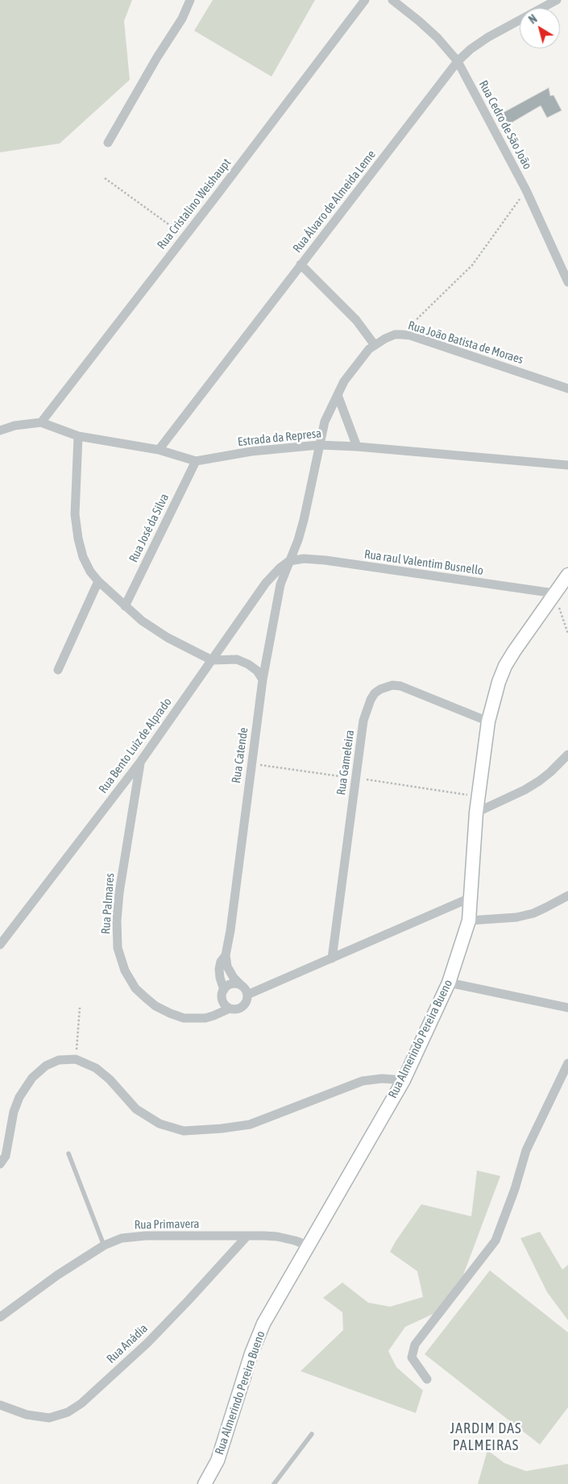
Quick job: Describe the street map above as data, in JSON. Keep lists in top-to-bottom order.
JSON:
{
  "streets": {
    "main road": ["Rua Almerindo Pereira Bueno"],
    "street": [
      "Rua Cedro de São João",
      "Rua Álvaro de Almeida Leme",
      "Rua Cristalino Weishaupt",
      "Rua João Batista de Moraes",
      "Estrada da Represa",
      "Rua José da Silva",
      "Rua raul Valentim Busnello",
      "Rua Bento Luiz de Alprado",
      "Rua Catende",
      "Rua Gameleira",
      "Rua Palmares",
      "Rua Primavera",
      "Rua Anádia"
    ]
  },
  "crossings": [
    ["Rua Cedro de São João", "Rua Álvaro de Almeida Leme"],
    ["Rua Álvaro de Almeida Leme", "Estrada da Represa"],
    ["Rua Cristalino Weishaupt", "Estrada da Represa"],
    ["Rua João Batista de Moraes", "Estrada da Represa"],
    ["Rua João Batista de Moraes", "Rua raul Valentim Busnello"],
    ["Rua João Batista de Moraes", "Rua Bento Luiz de Alprado"],
    ["Rua João Batista de Moraes", "Rua Catende"],
    ["Estrada da Represa", "Rua José da Silva"],
    ["Rua raul Valentim Busnello", "Rua Bento Luiz de Alprado"],
    ["Rua raul Valentim Busnello", "Rua Catende"],
    ["Rua raul Valentim Busnello", "Rua Almerindo Pereira Bueno"],
    ["Rua Bento Luiz de Alprado", "Rua Catende"],
    ["Rua Bento Luiz de Alprado", "Rua Palmares"],
    ["Rua Catende", "Rua Palmares"],
    ["Rua Gameleira", "Rua Palmares"],
    ["Rua Gameleira", "Rua Almerindo Pereira Bueno"],
    ["Rua Palmares", "Rua Almerindo Pereira Bueno"],
    ["Rua Almerindo Pereira Bueno", "Rua Primavera"],
    ["Rua Primavera", "Rua Anádia"]
  ],
  "districts": ["JARDIM DAS PALMEIRAS"],
  "north": "top left"
}
